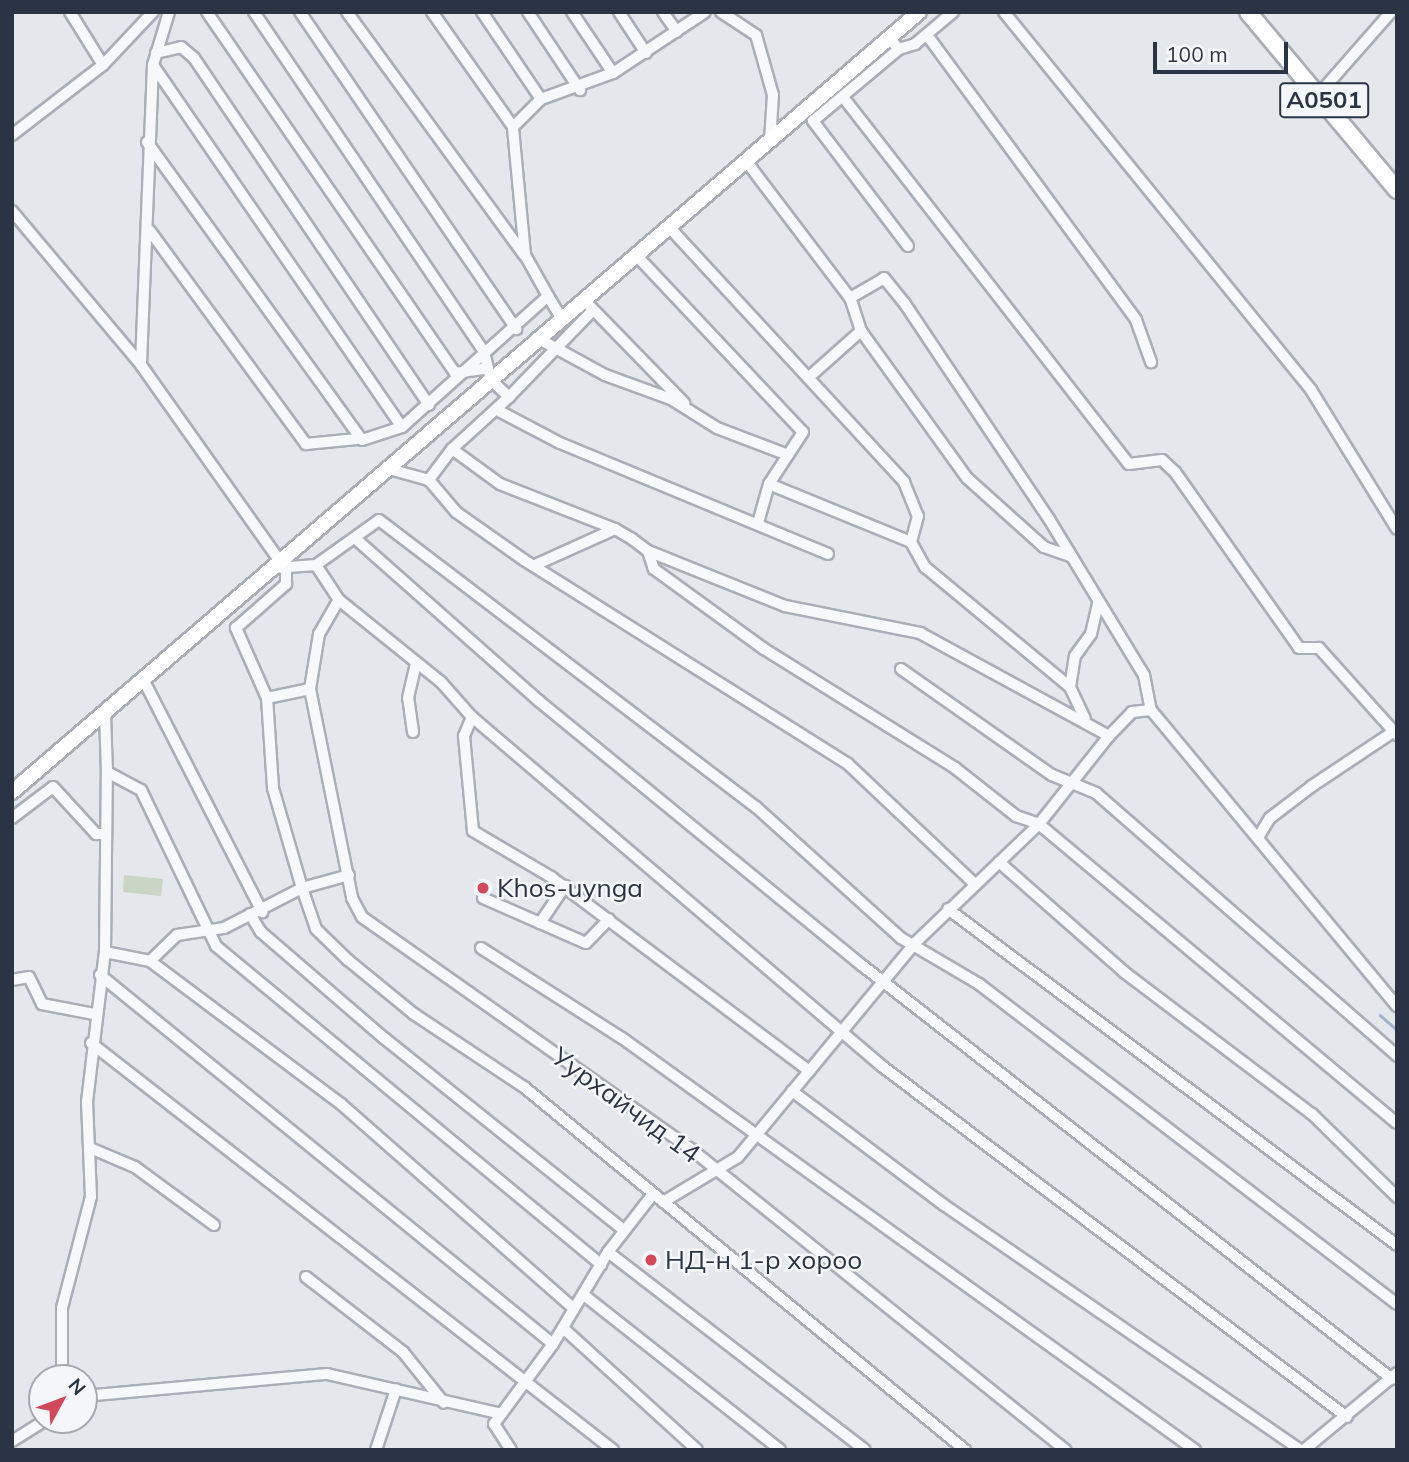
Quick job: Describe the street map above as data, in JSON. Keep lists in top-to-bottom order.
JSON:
{
  "streets": {
    "highway": ["A0501"],
    "street": ["Уурхайчид 14"]
  },
  "places": ["Khos-uynga", "НД-н 1-р хороо"],
  "scale_bar": "100 m",
  "north": "top right"
}
